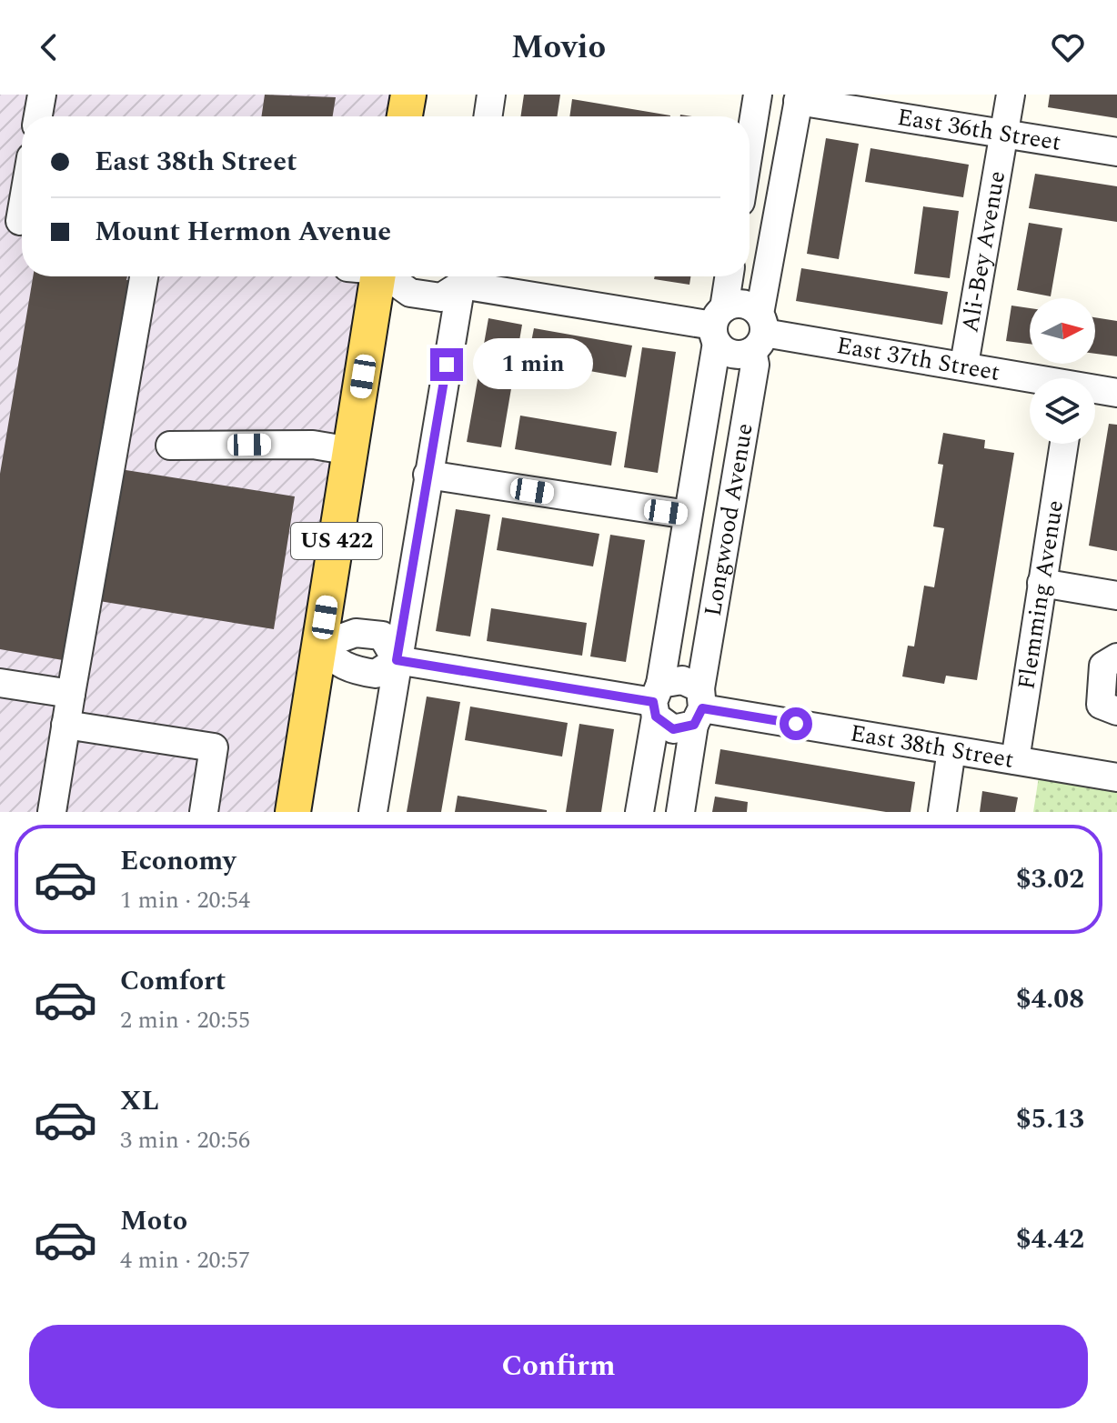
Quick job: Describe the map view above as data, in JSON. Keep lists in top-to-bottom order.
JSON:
{
  "streets": {
    "main road": ["US 422"],
    "street": [
      "East 36th Street",
      "Ali-Bey Avenue",
      "East 37th Street",
      "Longwood Avenue",
      "Flemming Avenue",
      "East 38th Street"
    ]
  },
  "crossings": [
    ["East 36th Street", "Ali-Bey Avenue"],
    ["East 36th Street", "Longwood Avenue"],
    ["Ali-Bey Avenue", "East 37th Street"],
    ["East 37th Street", "Longwood Avenue"],
    ["Longwood Avenue", "East 38th Street"],
    ["Flemming Avenue", "East 38th Street"]
  ],
  "north": "right",
  "page": {
    "header": "Movio",
    "banner": ["East 38th Street", "Mount Hermon Avenue"],
    "bubble": "1 min",
    "list": [
      {
        "name": "Economy",
        "note": "1 min · 20:54",
        "value": "$3.02"
      },
      {
        "name": "Comfort",
        "note": "2 min · 20:55",
        "value": "$4.08"
      },
      {
        "name": "XL",
        "note": "3 min · 20:56",
        "value": "$5.13"
      },
      {
        "name": "Moto",
        "note": "4 min · 20:57",
        "value": "$4.42"
      }
    ],
    "buttons": "Confirm"
  }
}
